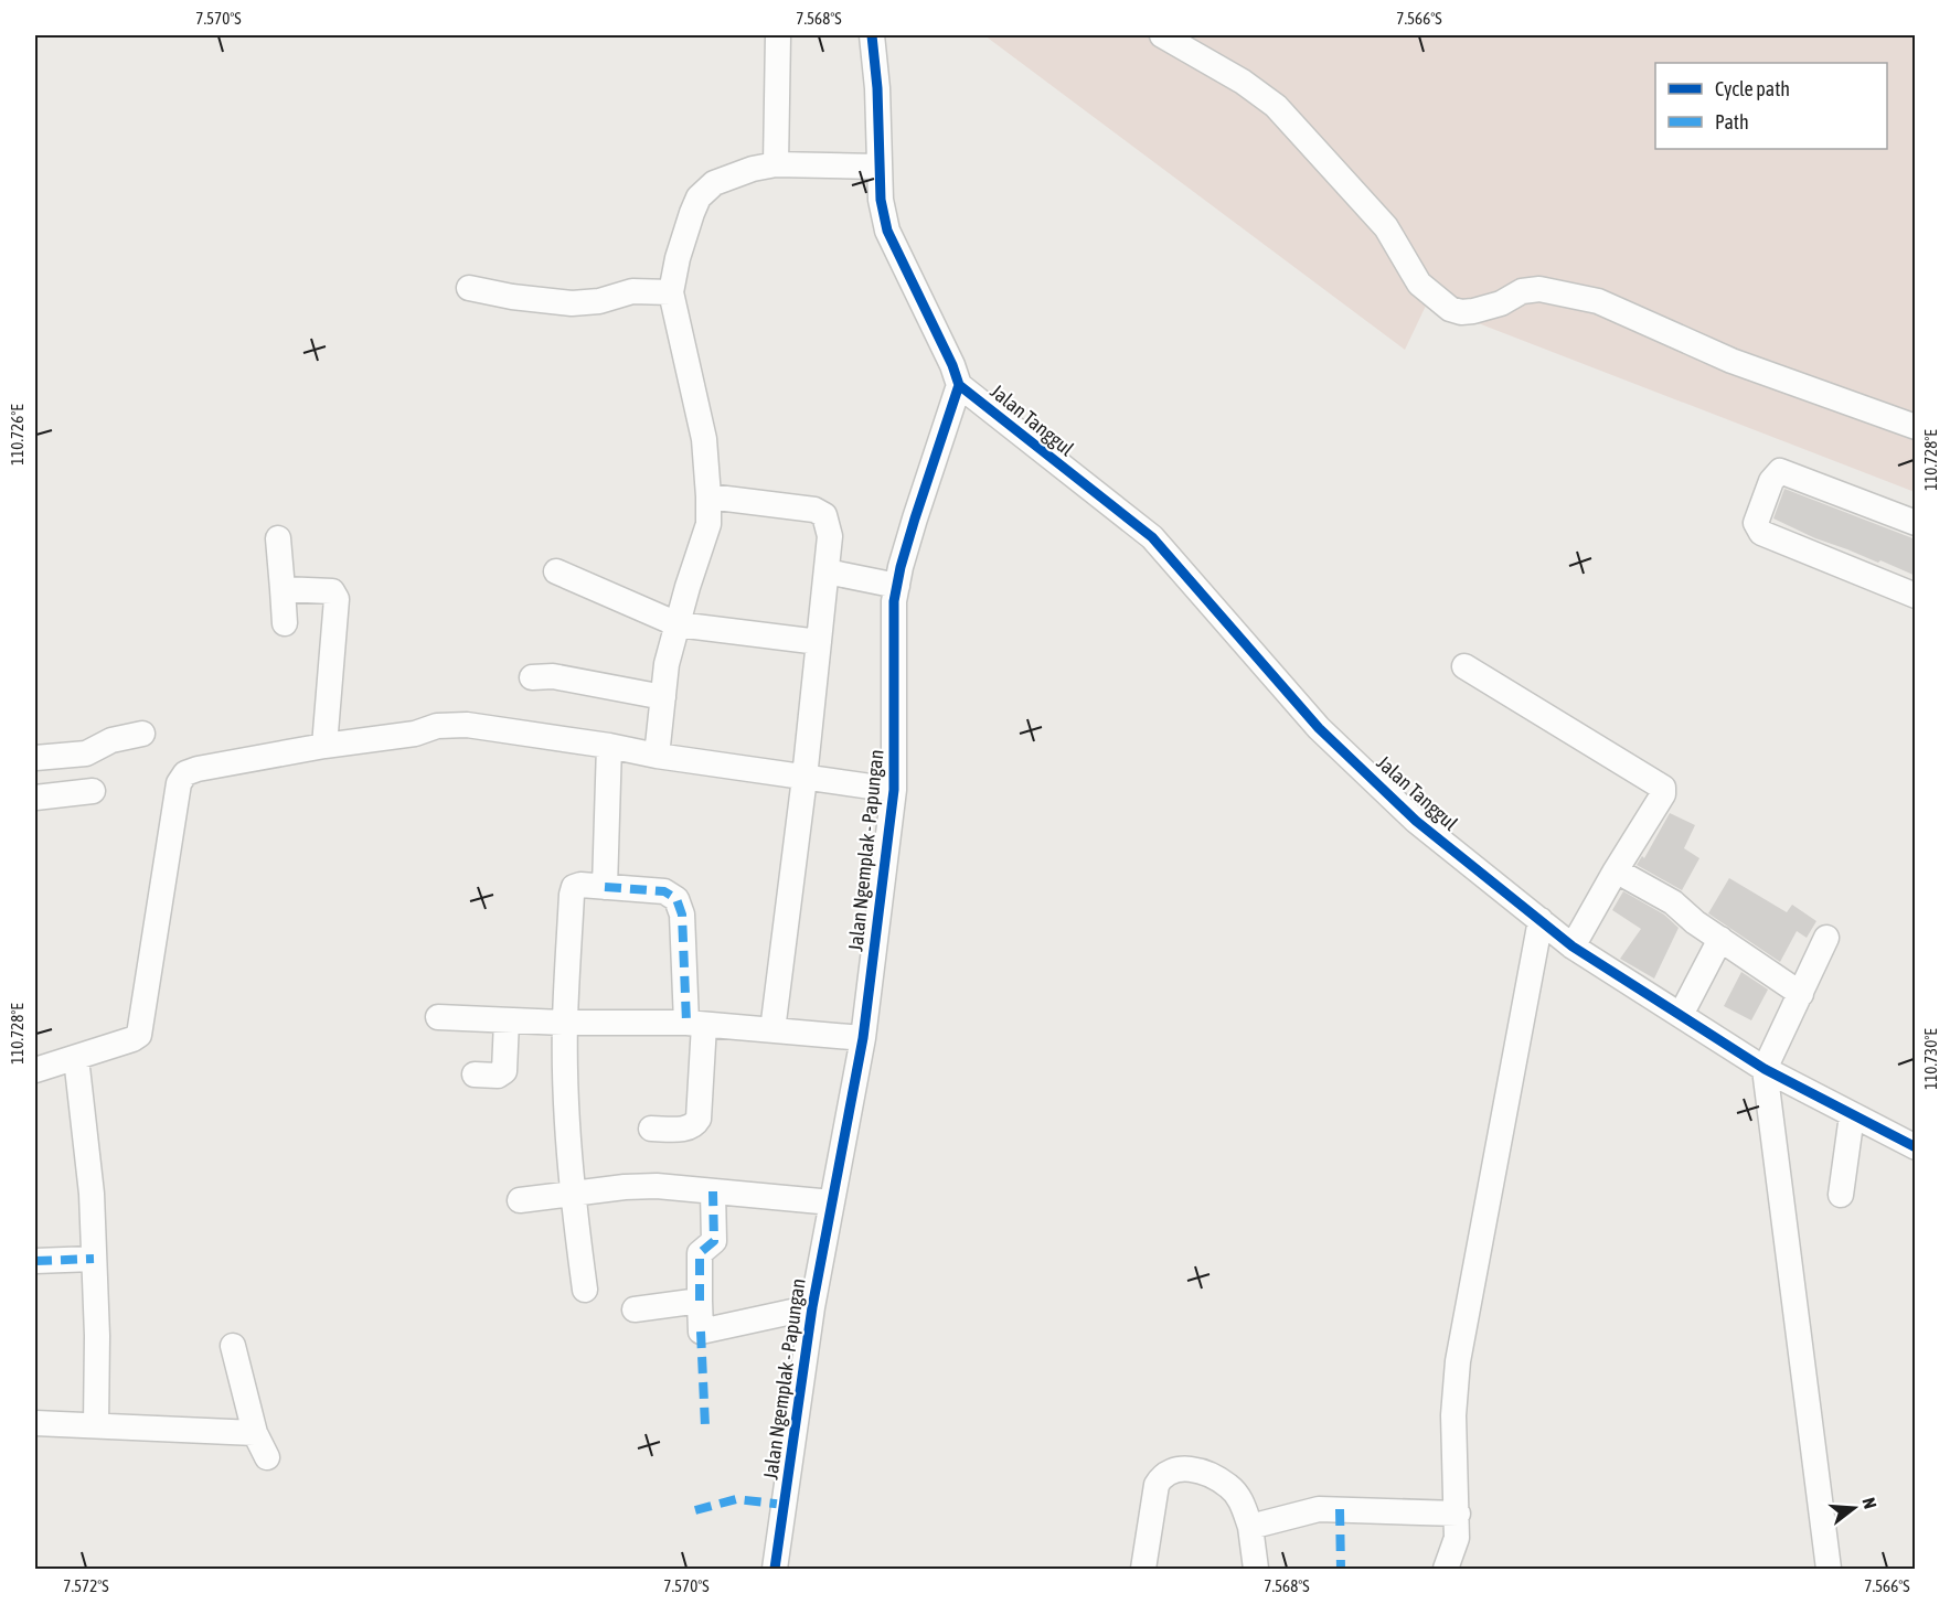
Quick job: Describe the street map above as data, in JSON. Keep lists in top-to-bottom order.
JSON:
{
  "streets": {
    "street": ["Jalan Tanggul", "Jalan Ngemplak - Papungan"]
  },
  "crossings": [
    ["Jalan Tanggul", "Jalan Ngemplak - Papungan"]
  ],
  "legend": ["Cycle path", "Path"],
  "north": "right",
  "coordinates": [
    "7.570°S",
    "7.568°S",
    "7.566°S",
    "110.726°E",
    "110.728°E",
    "110.730°E",
    "7.572°S"
  ]
}
